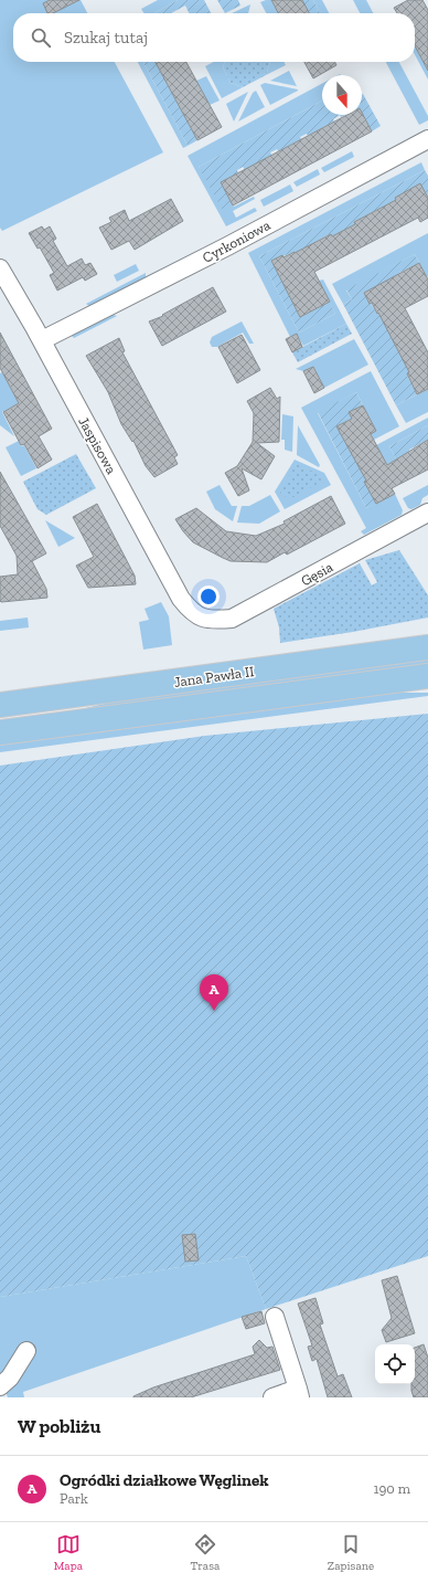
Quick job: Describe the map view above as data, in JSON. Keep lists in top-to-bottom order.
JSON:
{
  "streets": {
    "main road": ["Jana Pawła II"],
    "street": ["Cyrkoniowa", "Jaspisowa", "Gęsia"]
  },
  "crossings": [
    ["Cyrkoniowa", "Jaspisowa"],
    ["Jaspisowa", "Gęsia"]
  ],
  "north": "bottom",
  "page": {
    "search": "Szukaj tutaj",
    "pins": "A",
    "heading": "W pobliżu",
    "list": [
      {
        "mark": "A",
        "name": "Ogródki działkowe Węglinek",
        "note": "Park",
        "value": "190 m"
      }
    ],
    "nav": ["Mapa", "Trasa", "Zapisane"]
  }
}
